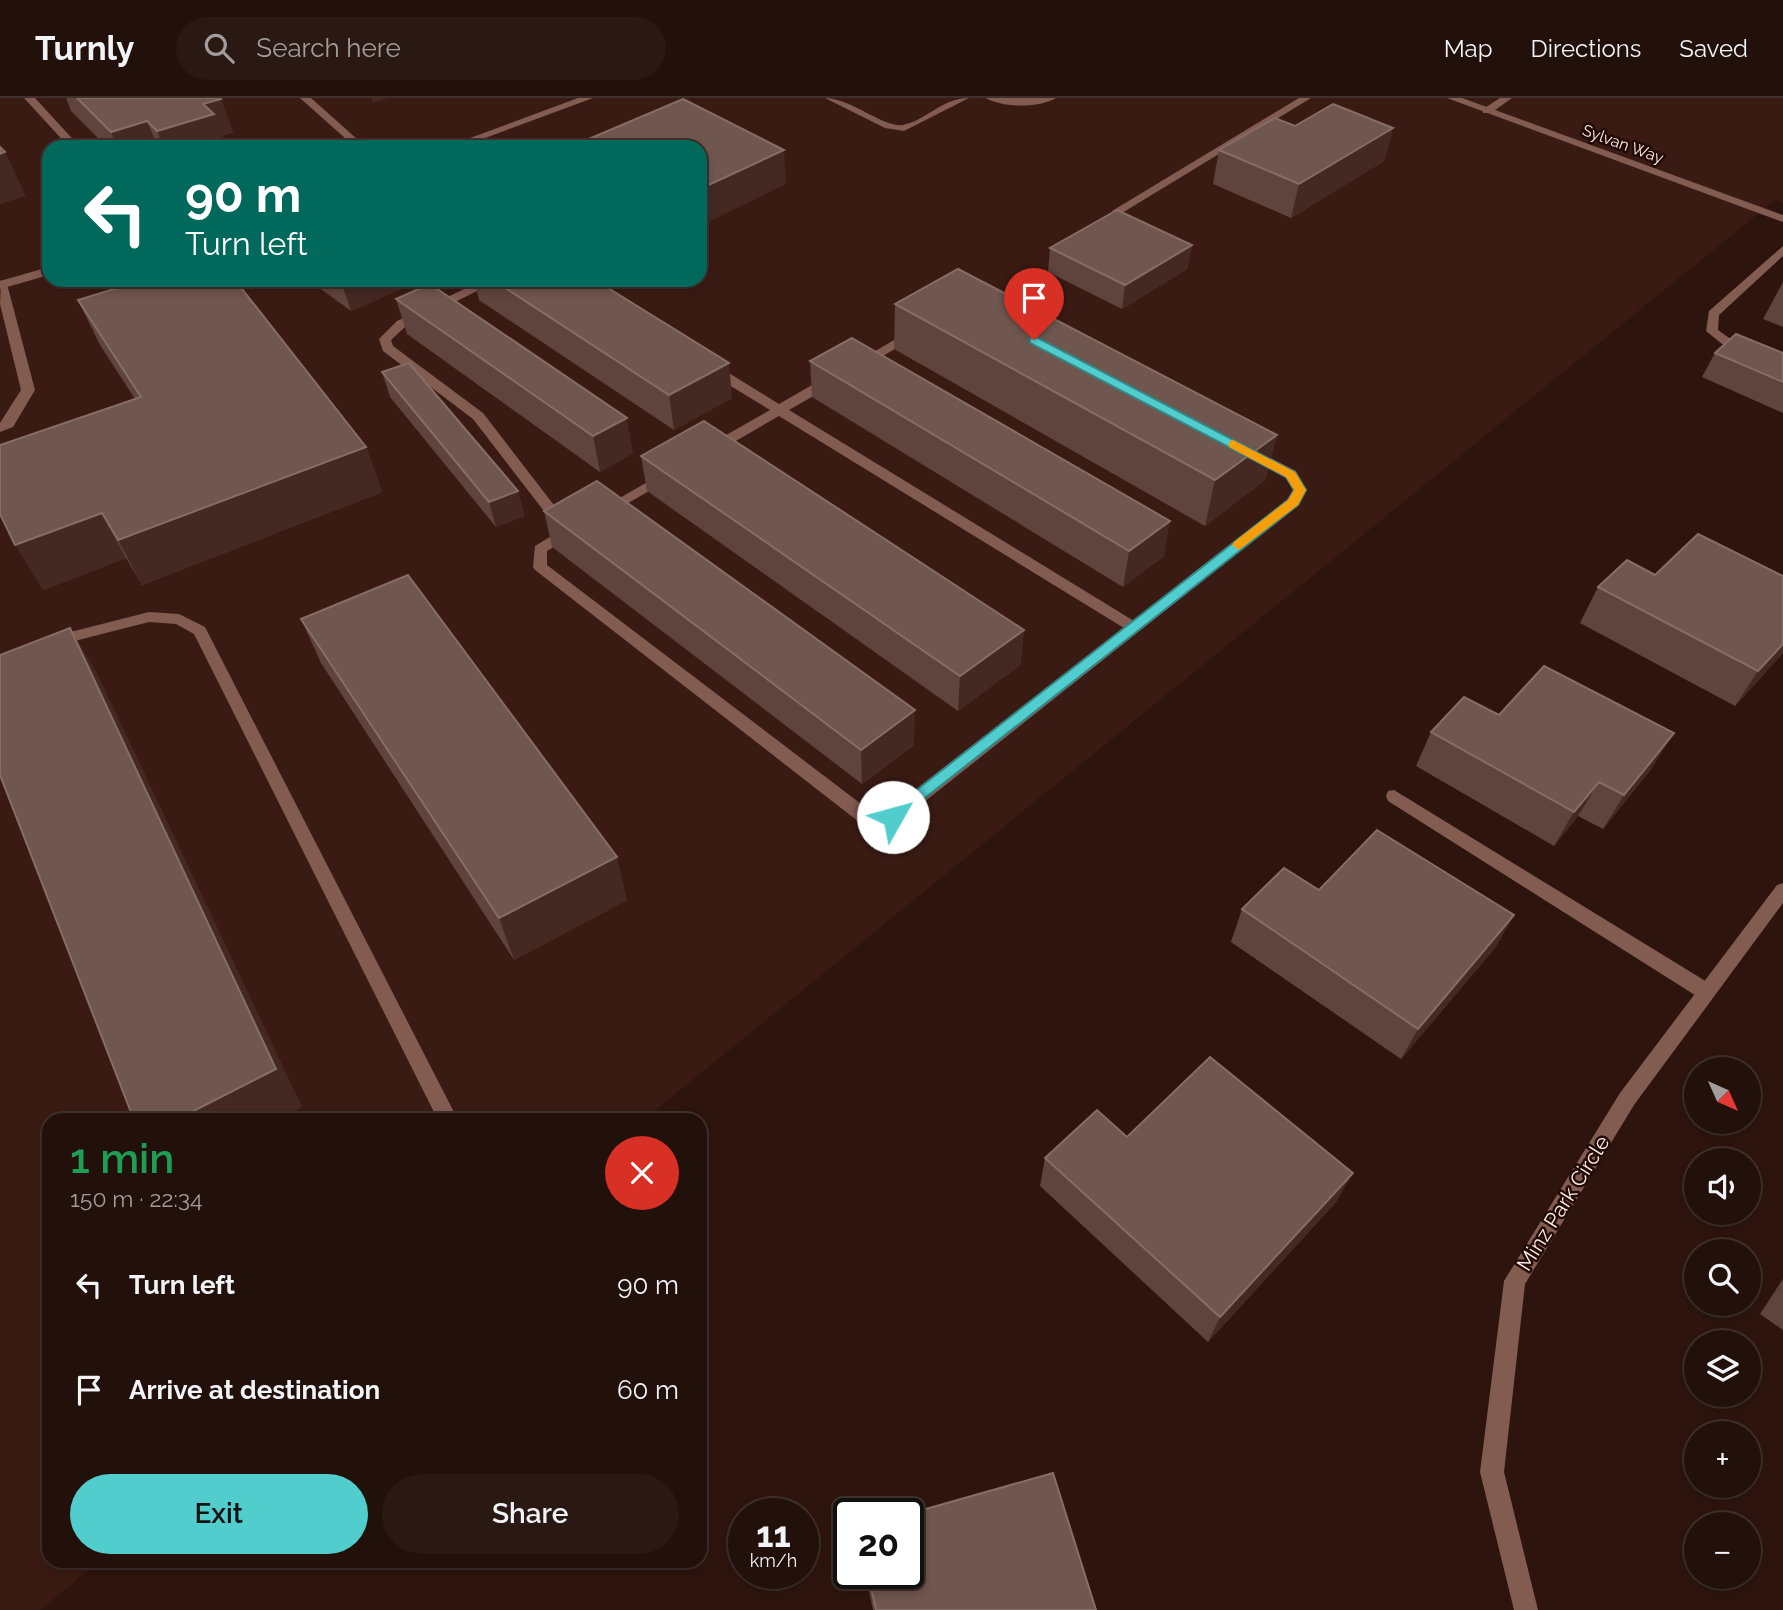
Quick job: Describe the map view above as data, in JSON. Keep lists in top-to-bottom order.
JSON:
{
  "streets": {
    "street": ["Sylvan Way", "Minz Park Circle"]
  },
  "north": "bottom right",
  "page": {
    "header": "Turnly",
    "search": "Search here",
    "nav": ["Map", "Directions", "Saved"],
    "turn": ["90 m", "Turn left"],
    "map_buttons": ["+", "−"],
    "heading": ["1 min", "150 m · 22:34"],
    "list": [
      {
        "name": "Turn left",
        "value": "90 m"
      },
      {
        "name": "Arrive at destination",
        "value": "60 m"
      }
    ],
    "buttons": ["Exit", "Share"],
    "speed": "11 km/h",
    "limit": "20"
  }
}
